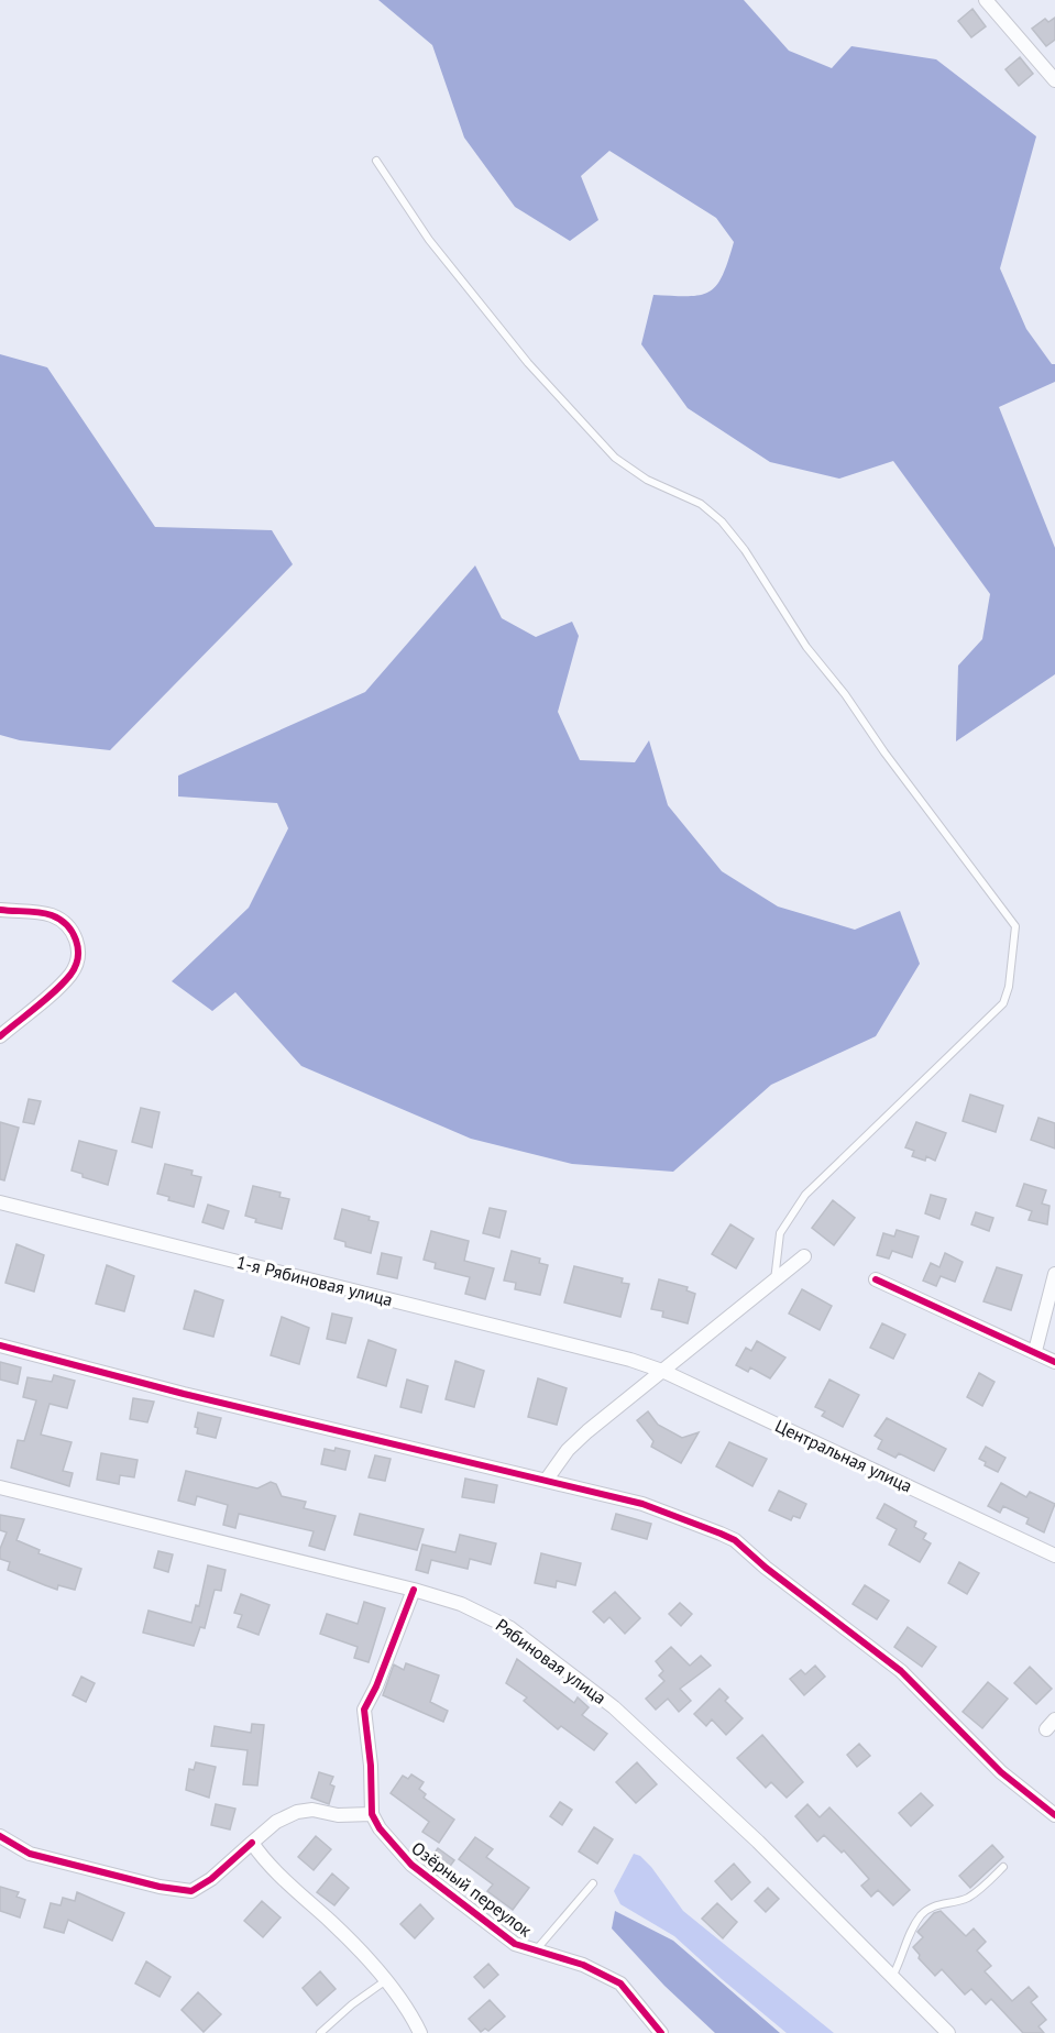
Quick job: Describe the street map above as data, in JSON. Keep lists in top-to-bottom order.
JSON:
{
  "streets": {
    "street": [
      "1-я Рябиновая улица",
      "Центральная улица",
      "Рябиновая улица",
      "Озёрный переулок"
    ]
  },
  "crossings": [
    ["1-я Рябиновая улица", "Центральная улица"]
  ]
}
